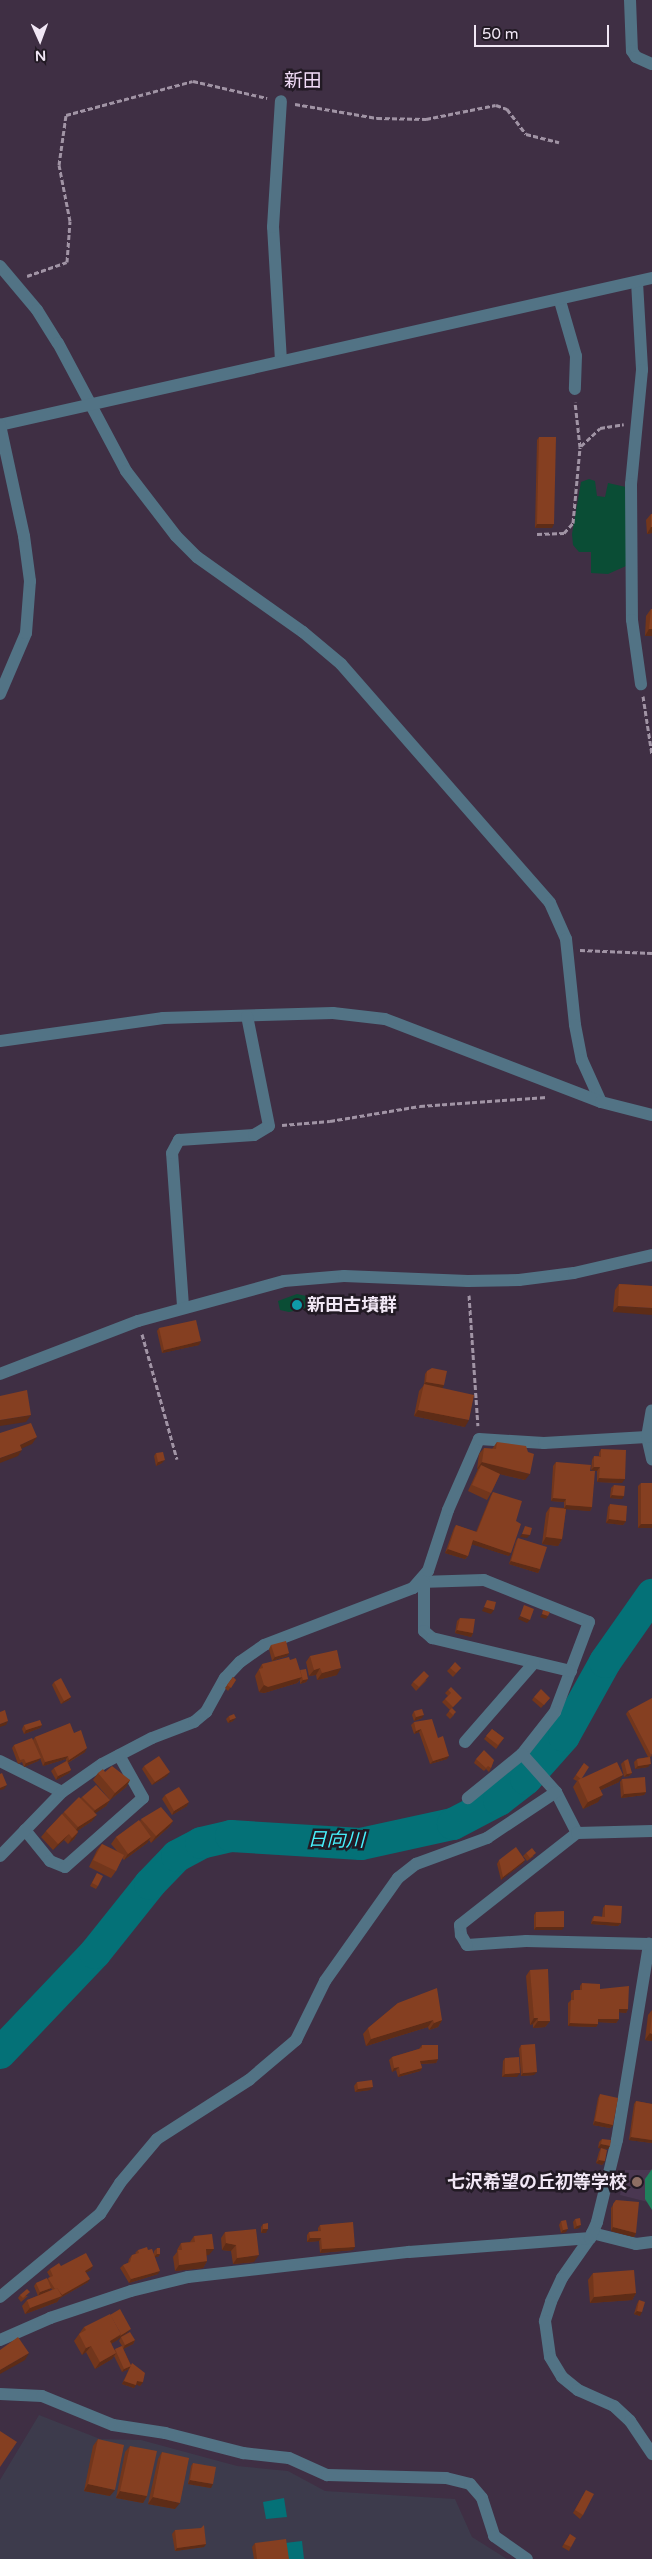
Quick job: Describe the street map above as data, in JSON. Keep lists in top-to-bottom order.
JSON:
{
  "districts": ["新田"],
  "water": ["日向川"],
  "places": ["新田古墳群", "七沢希望の丘初等学校"],
  "scale_bar": "50 m",
  "north": "bottom"
}
